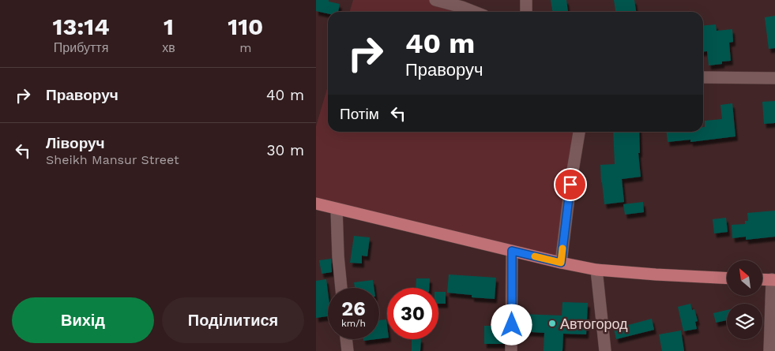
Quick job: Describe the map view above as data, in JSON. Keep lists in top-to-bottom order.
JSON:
{
  "places": ["Автогород"],
  "north": "top left",
  "page": {
    "eta": [
      "13:14",
      "Прибуття",
      "1",
      "хв",
      "110",
      "m"
    ],
    "turn": ["40 m", "Праворуч"],
    "list": [
      {
        "name": "Праворуч",
        "value": "40 m"
      },
      {
        "name": "Ліворуч",
        "note": "Sheikh Mansur Street",
        "value": "30 m"
      }
    ],
    "then": "Потім",
    "speed": "26 km/h",
    "limit": "30",
    "buttons": ["Вихід", "Поділитися"]
  }
}
